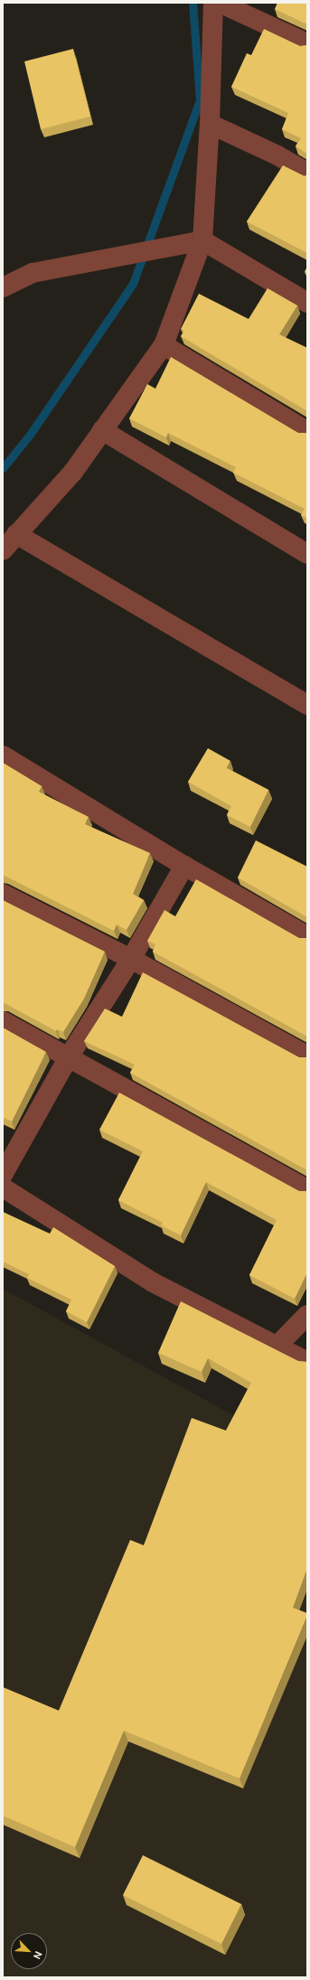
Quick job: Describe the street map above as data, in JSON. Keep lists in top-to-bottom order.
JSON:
{
  "north": "bottom right"
}
